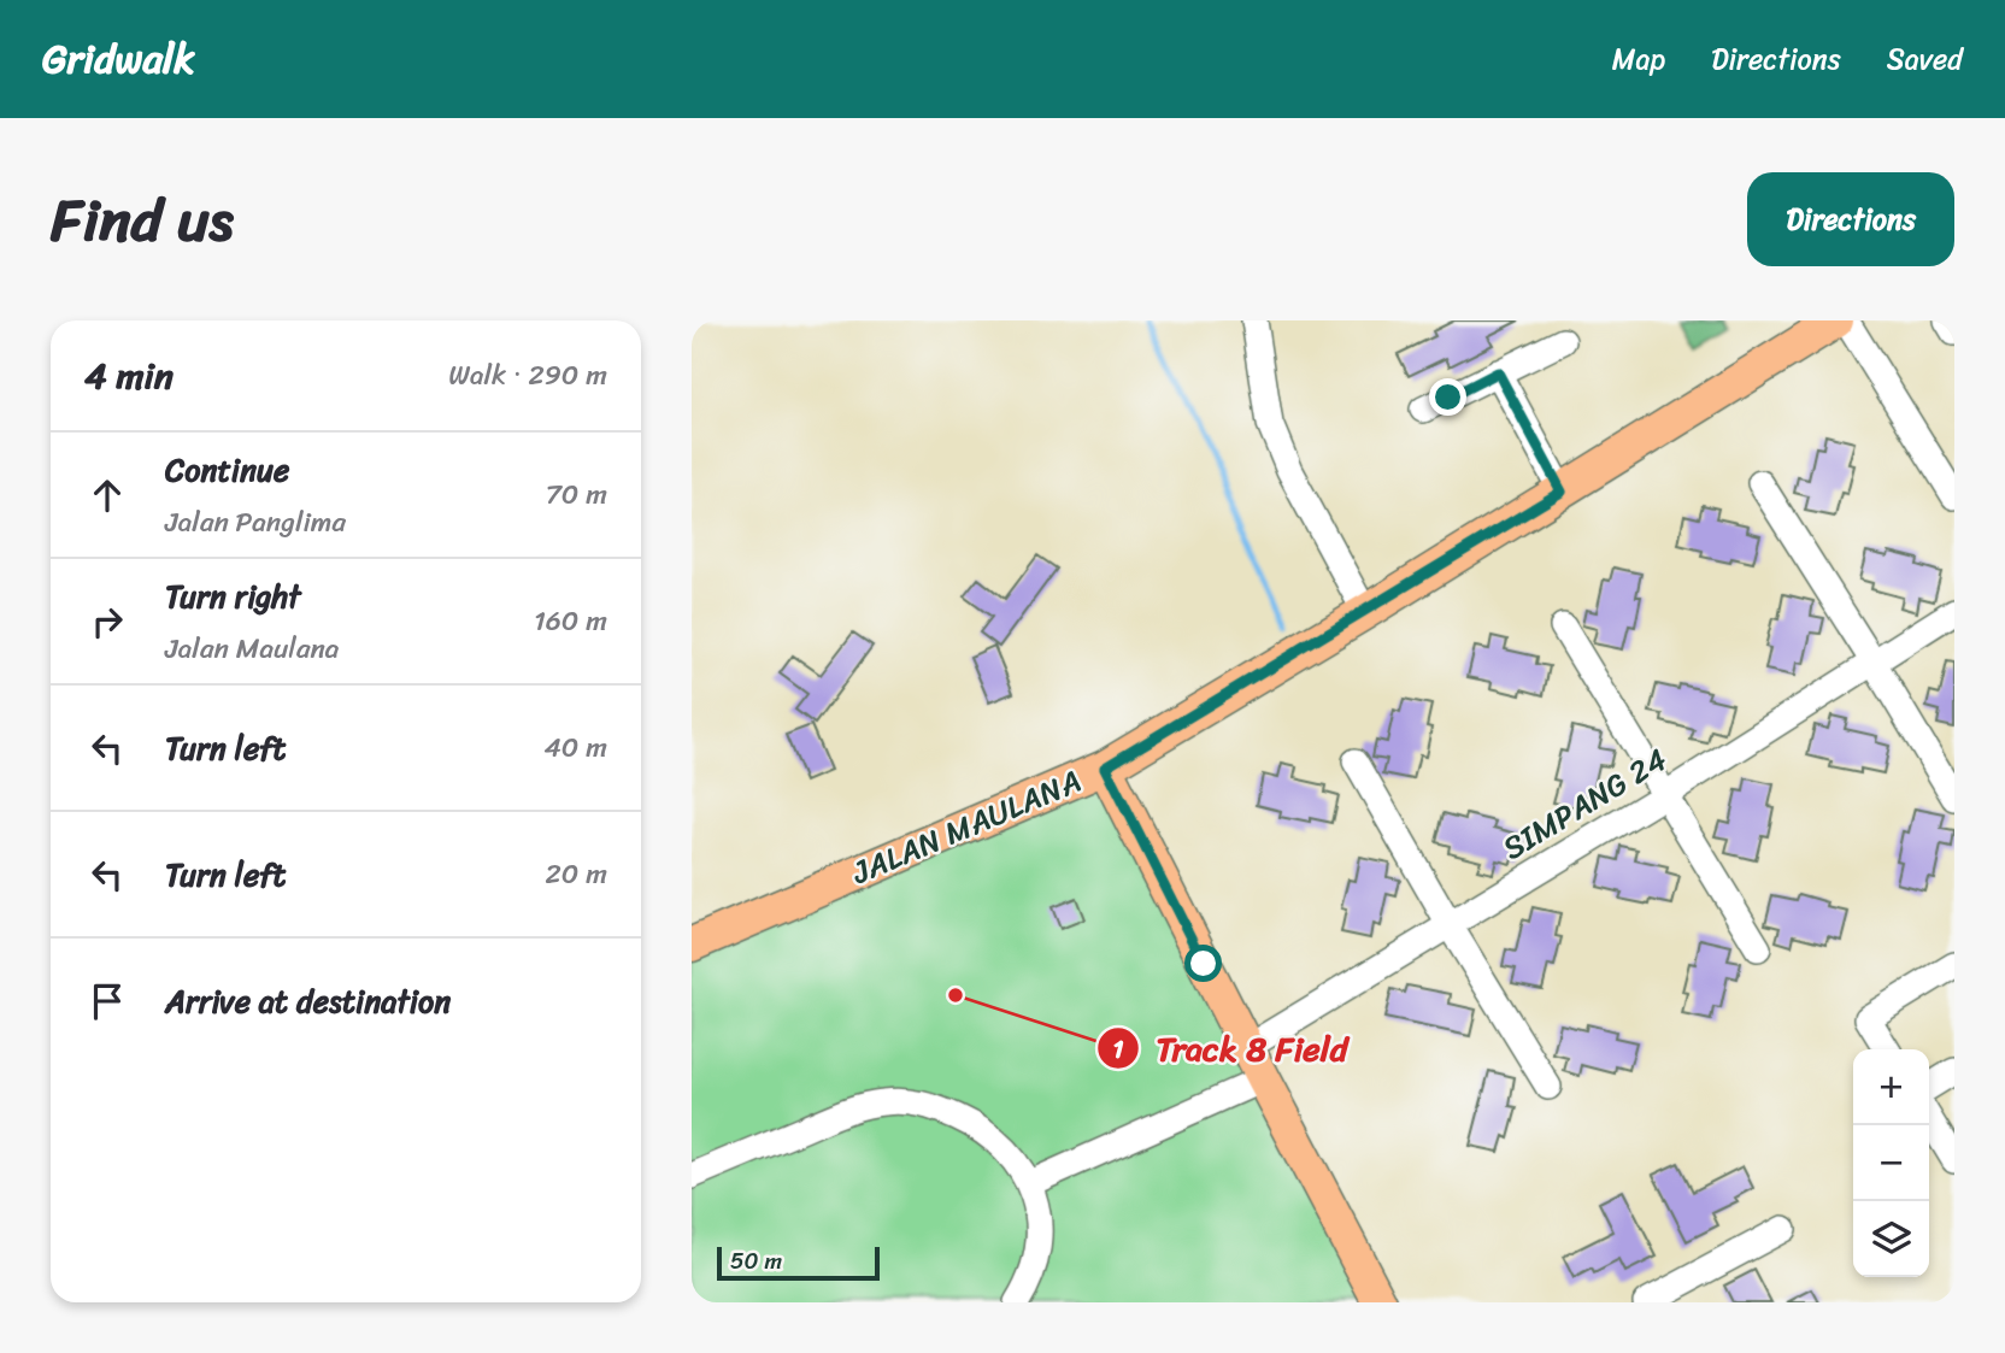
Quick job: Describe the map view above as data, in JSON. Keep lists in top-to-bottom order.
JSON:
{
  "streets": {
    "main road": ["JALAN MAULANA"],
    "street": ["SIMPANG 24"]
  },
  "places": ["Track 8 Field"],
  "scale_bar": "50 m",
  "page": {
    "header": "Gridwalk",
    "nav": ["Map", "Directions", "Saved"],
    "title": "Find us",
    "buttons": "Directions",
    "heading": ["4 min", "Walk · 290 m"],
    "list": [
      ["Continue", "Jalan Panglima", "70 m"],
      ["Turn right", "Jalan Maulana", "160 m"],
      ["Turn left", "40 m"],
      ["Turn left", "20 m"],
      "Arrive at destination"
    ],
    "map_buttons": ["+", "−"],
    "scale": "50 m"
  }
}
